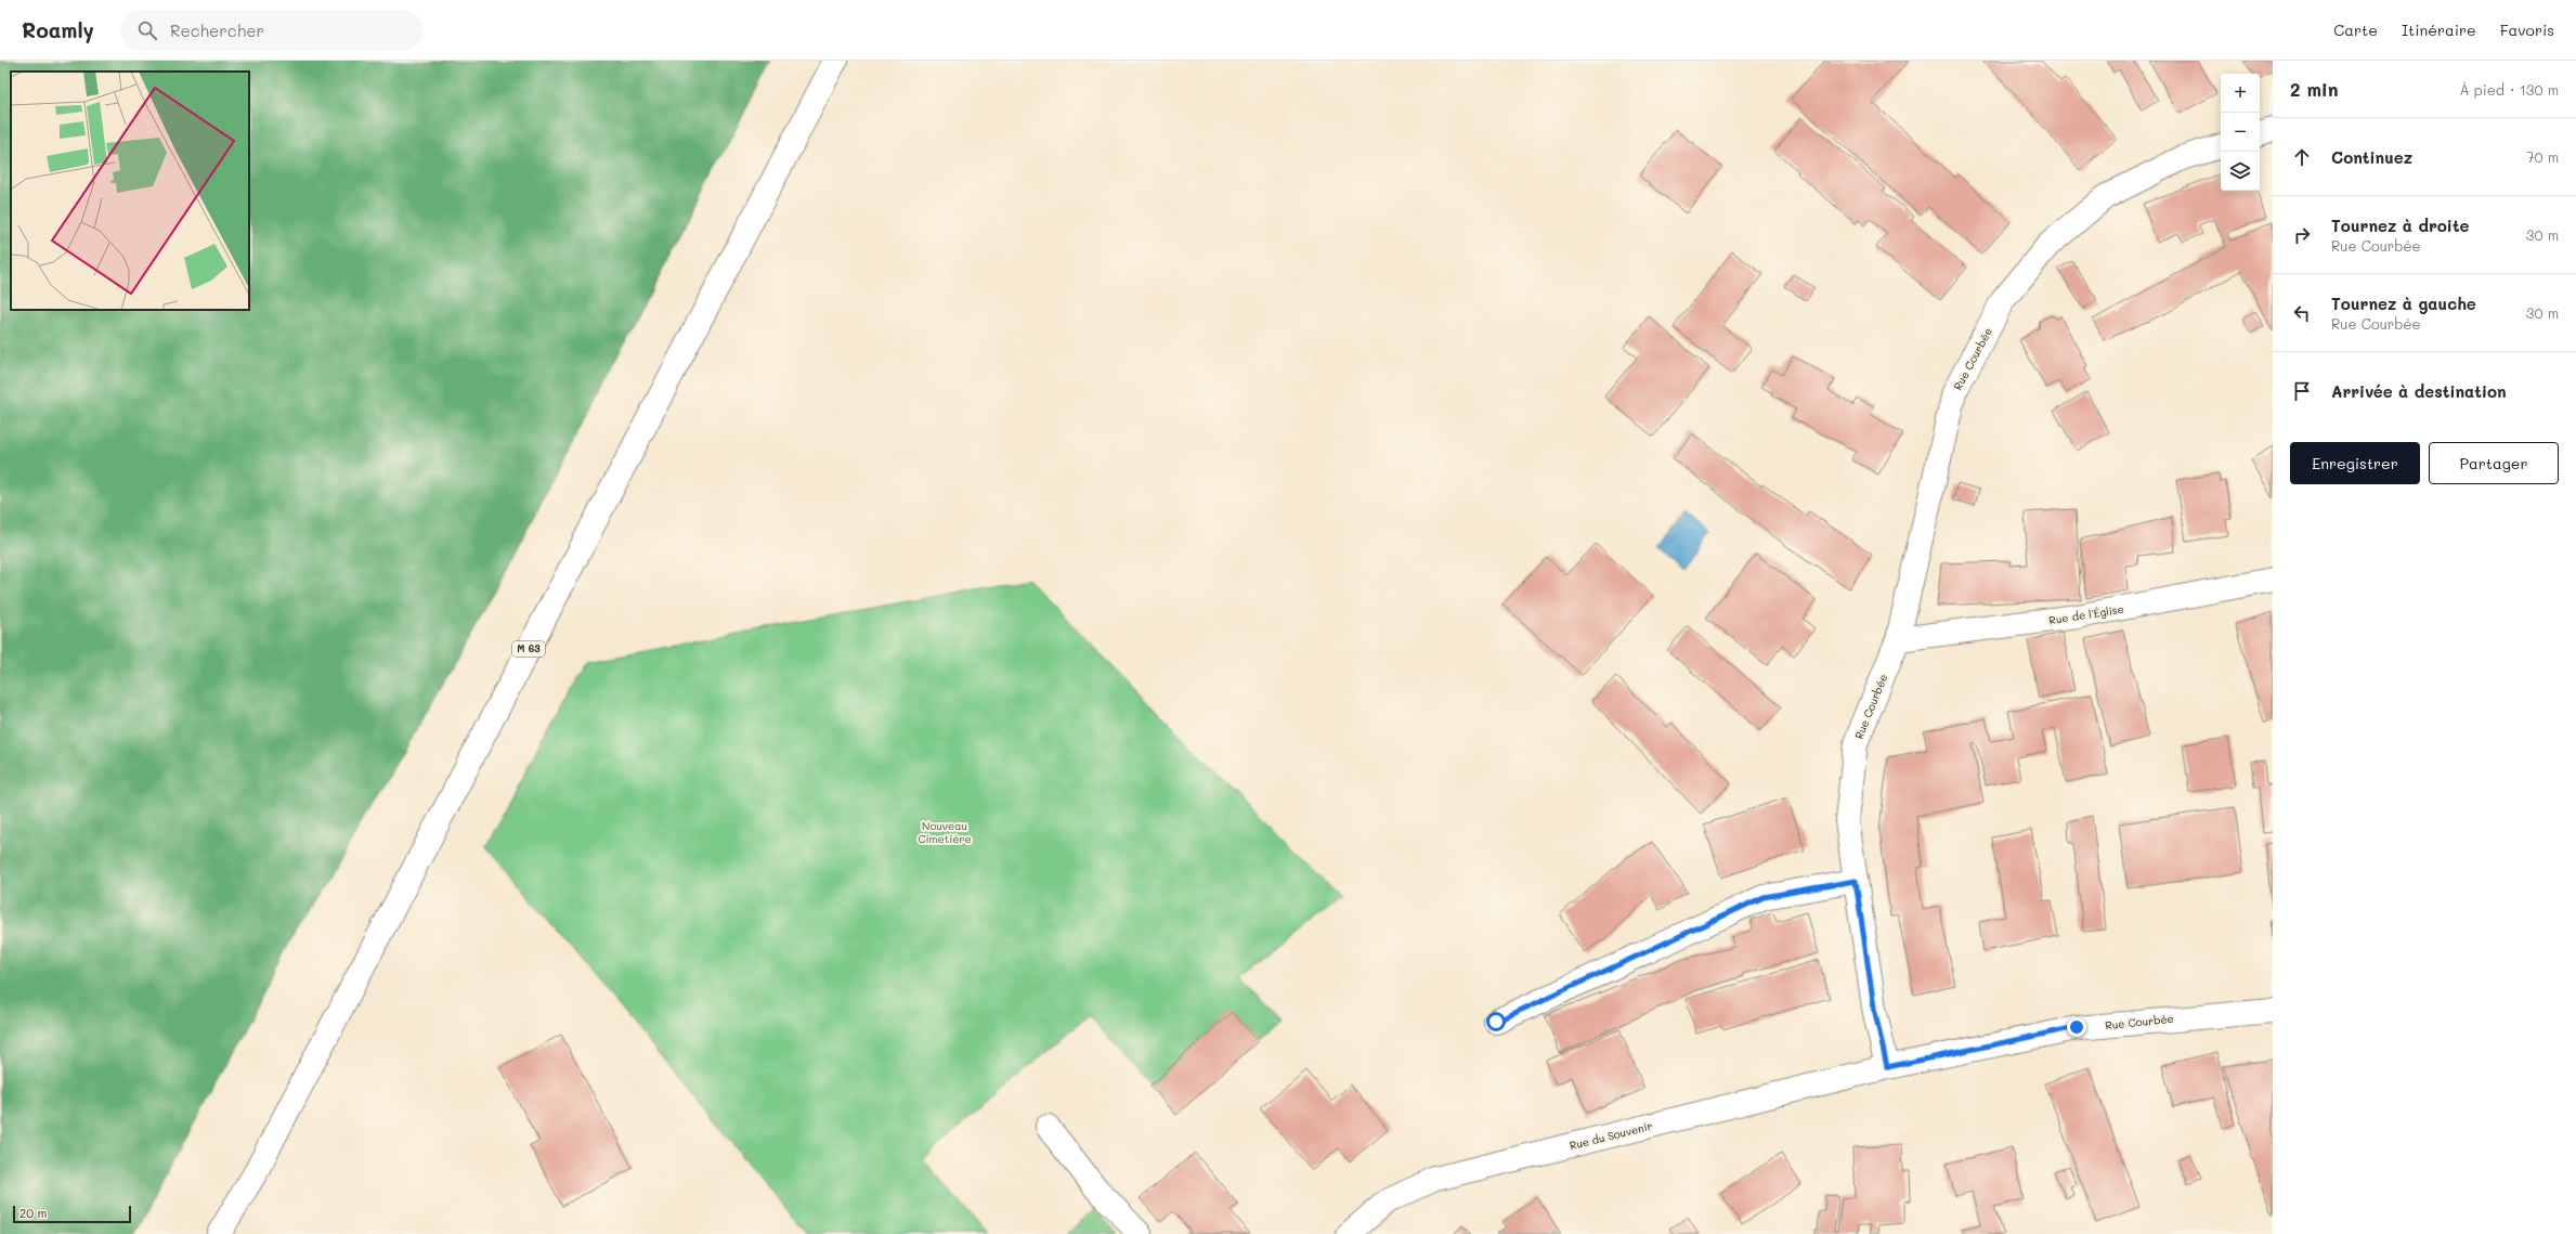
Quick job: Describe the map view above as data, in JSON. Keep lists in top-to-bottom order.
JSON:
{
  "streets": {
    "street": [
      "Rue Courbée",
      "Rue de l'Église",
      "M 63",
      "Rue du Souvenir"
    ]
  },
  "crossings": [
    ["Rue Courbée", "Rue de l'Église"],
    ["Rue Courbée", "Rue du Souvenir"]
  ],
  "parks": ["Nouveau Cimetière"],
  "scale_bar": "20 m",
  "page": {
    "header": "Roamly",
    "search": "Rechercher",
    "nav": ["Carte", "Itinéraire", "Favoris"],
    "heading": ["2 min", "À pied · 130 m"],
    "map_buttons": ["+", "−"],
    "list": [
      ["Continuez", "70 m"],
      ["Tournez à droite", "Rue Courbée", "30 m"],
      ["Tournez à gauche", "Rue Courbée", "30 m"],
      "Arrivée à destination"
    ],
    "buttons": ["Enregistrer", "Partager"],
    "scale": "20 m"
  }
}
